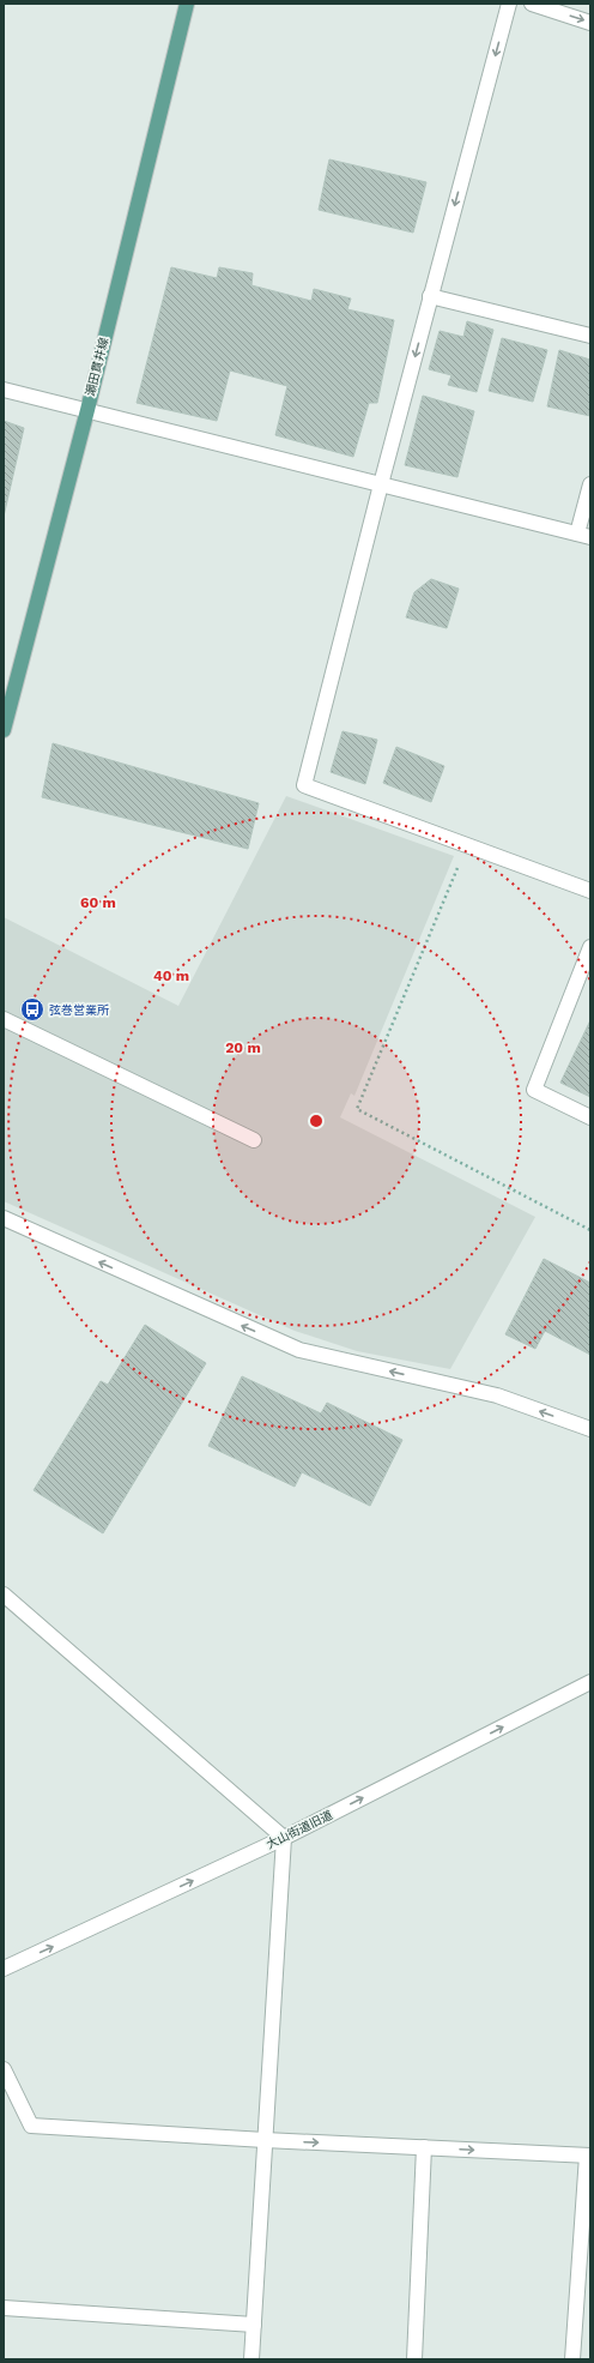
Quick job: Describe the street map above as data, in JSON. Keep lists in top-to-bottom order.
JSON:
{
  "streets": {
    "main road": ["瀬田貫井線"],
    "street": ["大山街道旧道"]
  },
  "one_way": ["大山街道旧道"],
  "places": {
    "bus stop": ["弦巻営業所"]
  },
  "rings": ["60 m", "40 m", "20 m"]
}
